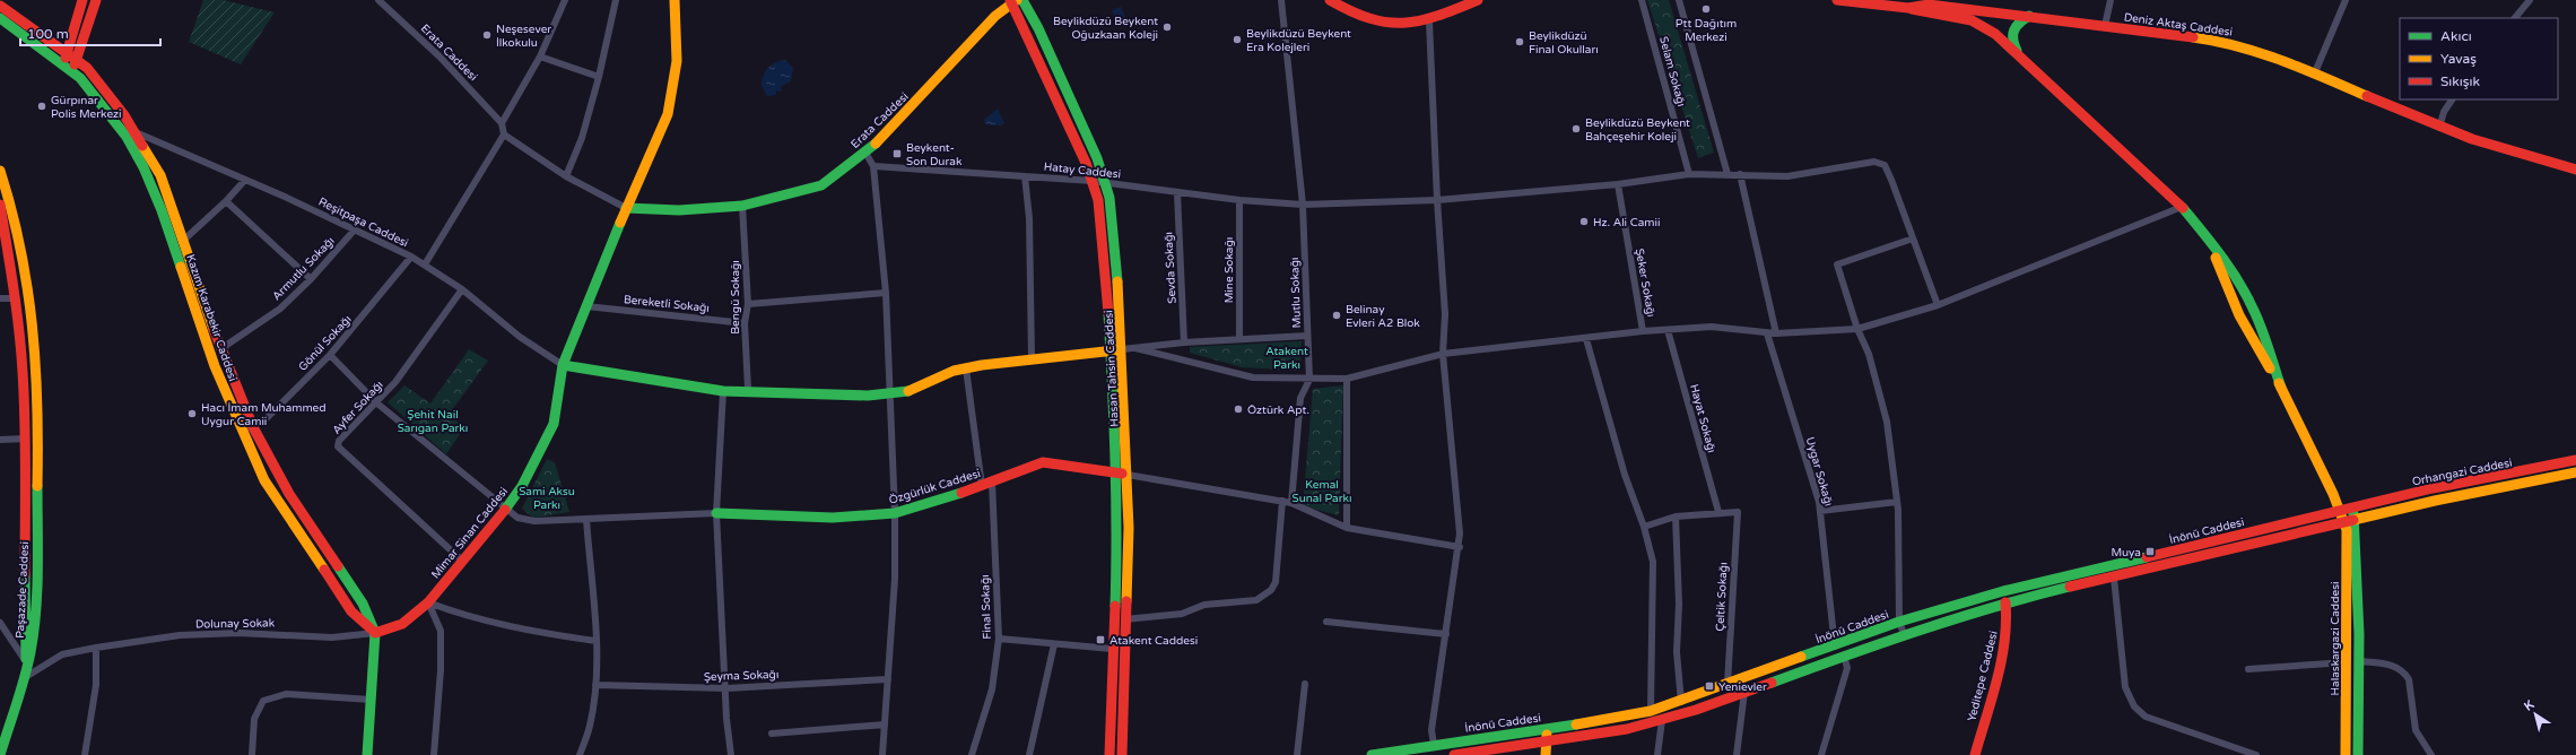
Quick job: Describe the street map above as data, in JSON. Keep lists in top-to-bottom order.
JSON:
{
  "streets": {
    "street": [
      "Deniz Aktaş Caddesi",
      "Erata Caddesi",
      "Selam Sokağı",
      "Hatay Caddesi",
      "Reşitpaşa Caddesi",
      "Armutlu Sokağı",
      "Sevda Sokağı",
      "Mine Sokağı",
      "Şeker Sokağı",
      "Mutlu Sokağı",
      "Bengü Sokağı",
      "Bereketli Sokağı",
      "Kazım Karabekir Caddesi",
      "Gönül Sokağı",
      "Hasan Tahsin Caddesi",
      "Ayfer Sokağı",
      "Hayat Sokağı",
      "Uygar Sokağı",
      "Orhangazi Caddesi",
      "Özgürlük Caddesi",
      "İnönü Caddesi",
      "Mimar Sinan Caddesi",
      "Paşazade Caddesi",
      "Çeltik Sokağı",
      "Final Sokağı",
      "Dolunay Sokak",
      "Halaskargazi Caddesi",
      "Şeyma Sokağı",
      "Yeditepe Caddesi"
    ]
  },
  "crossings": [
    ["Erata Caddesi", "Bengü Sokağı"],
    ["Erata Caddesi", "Hasan Tahsin Caddesi"],
    ["Erata Caddesi", "Mimar Sinan Caddesi"],
    ["Selam Sokağı", "Hatay Caddesi"],
    ["Hatay Caddesi", "Sevda Sokağı"],
    ["Hatay Caddesi", "Mine Sokağı"],
    ["Hatay Caddesi", "Şeker Sokağı"],
    ["Hatay Caddesi", "Mutlu Sokağı"],
    ["Hatay Caddesi", "Hasan Tahsin Caddesi"],
    ["Reşitpaşa Caddesi", "Armutlu Sokağı"],
    ["Reşitpaşa Caddesi", "Kazım Karabekir Caddesi"],
    ["Reşitpaşa Caddesi", "Gönül Sokağı"],
    ["Reşitpaşa Caddesi", "Ayfer Sokağı"],
    ["Reşitpaşa Caddesi", "Mimar Sinan Caddesi"],
    ["Bengü Sokağı", "Bereketli Sokağı"],
    ["Bereketli Sokağı", "Mimar Sinan Caddesi"],
    ["Kazım Karabekir Caddesi", "Gönül Sokağı"],
    ["Kazım Karabekir Caddesi", "Mimar Sinan Caddesi"],
    ["Kazım Karabekir Caddesi", "Dolunay Sokak"],
    ["Hasan Tahsin Caddesi", "Özgürlük Caddesi"],
    ["Ayfer Sokağı", "Mimar Sinan Caddesi"],
    ["Hayat Sokağı", "Çeltik Sokağı"],
    ["Uygar Sokağı", "İnönü Caddesi"],
    ["Orhangazi Caddesi", "İnönü Caddesi"],
    ["Orhangazi Caddesi", "Halaskargazi Caddesi"],
    ["Orhangazi Caddesi", "Yeditepe Caddesi"],
    ["Özgürlük Caddesi", "Final Sokağı"],
    ["İnönü Caddesi", "Çeltik Sokağı"],
    ["Mimar Sinan Caddesi", "Dolunay Sokak"]
  ],
  "parks": [
    "Atakent Parkı",
    "Şehit Nail Sarıgan Parkı",
    "Kemal Sunal Parkı",
    "Sami Aksu Parkı"
  ],
  "places": {
    "other": [
      "Ptt Dağıtım Merkezi",
      "Beylikdüzü Beykent Oğuzkaan Koleji",
      "Neşesever İlkokulu",
      "Beylikdüzü Beykent Era Kolejleri",
      "Beylikdüzü Final Okulları",
      "Gürpınar Polis Merkezi",
      "Beylikdüzü Beykent Bahçeşehir Koleji",
      "Hz. Ali Camii",
      "Belinay Evleri A2 Blok",
      "Öztürk Apt.",
      "Hacı İmam Muhammed Uygur Camii"
    ],
    "transit": [
      "Beykent- Son Durak",
      "Muya",
      "Atakent Caddesi",
      "Yenievler"
    ]
  },
  "legend": ["Akıcı", "Yavaş", "Sıkışık"],
  "scale_bar": "100 m",
  "north": "top left"
}
